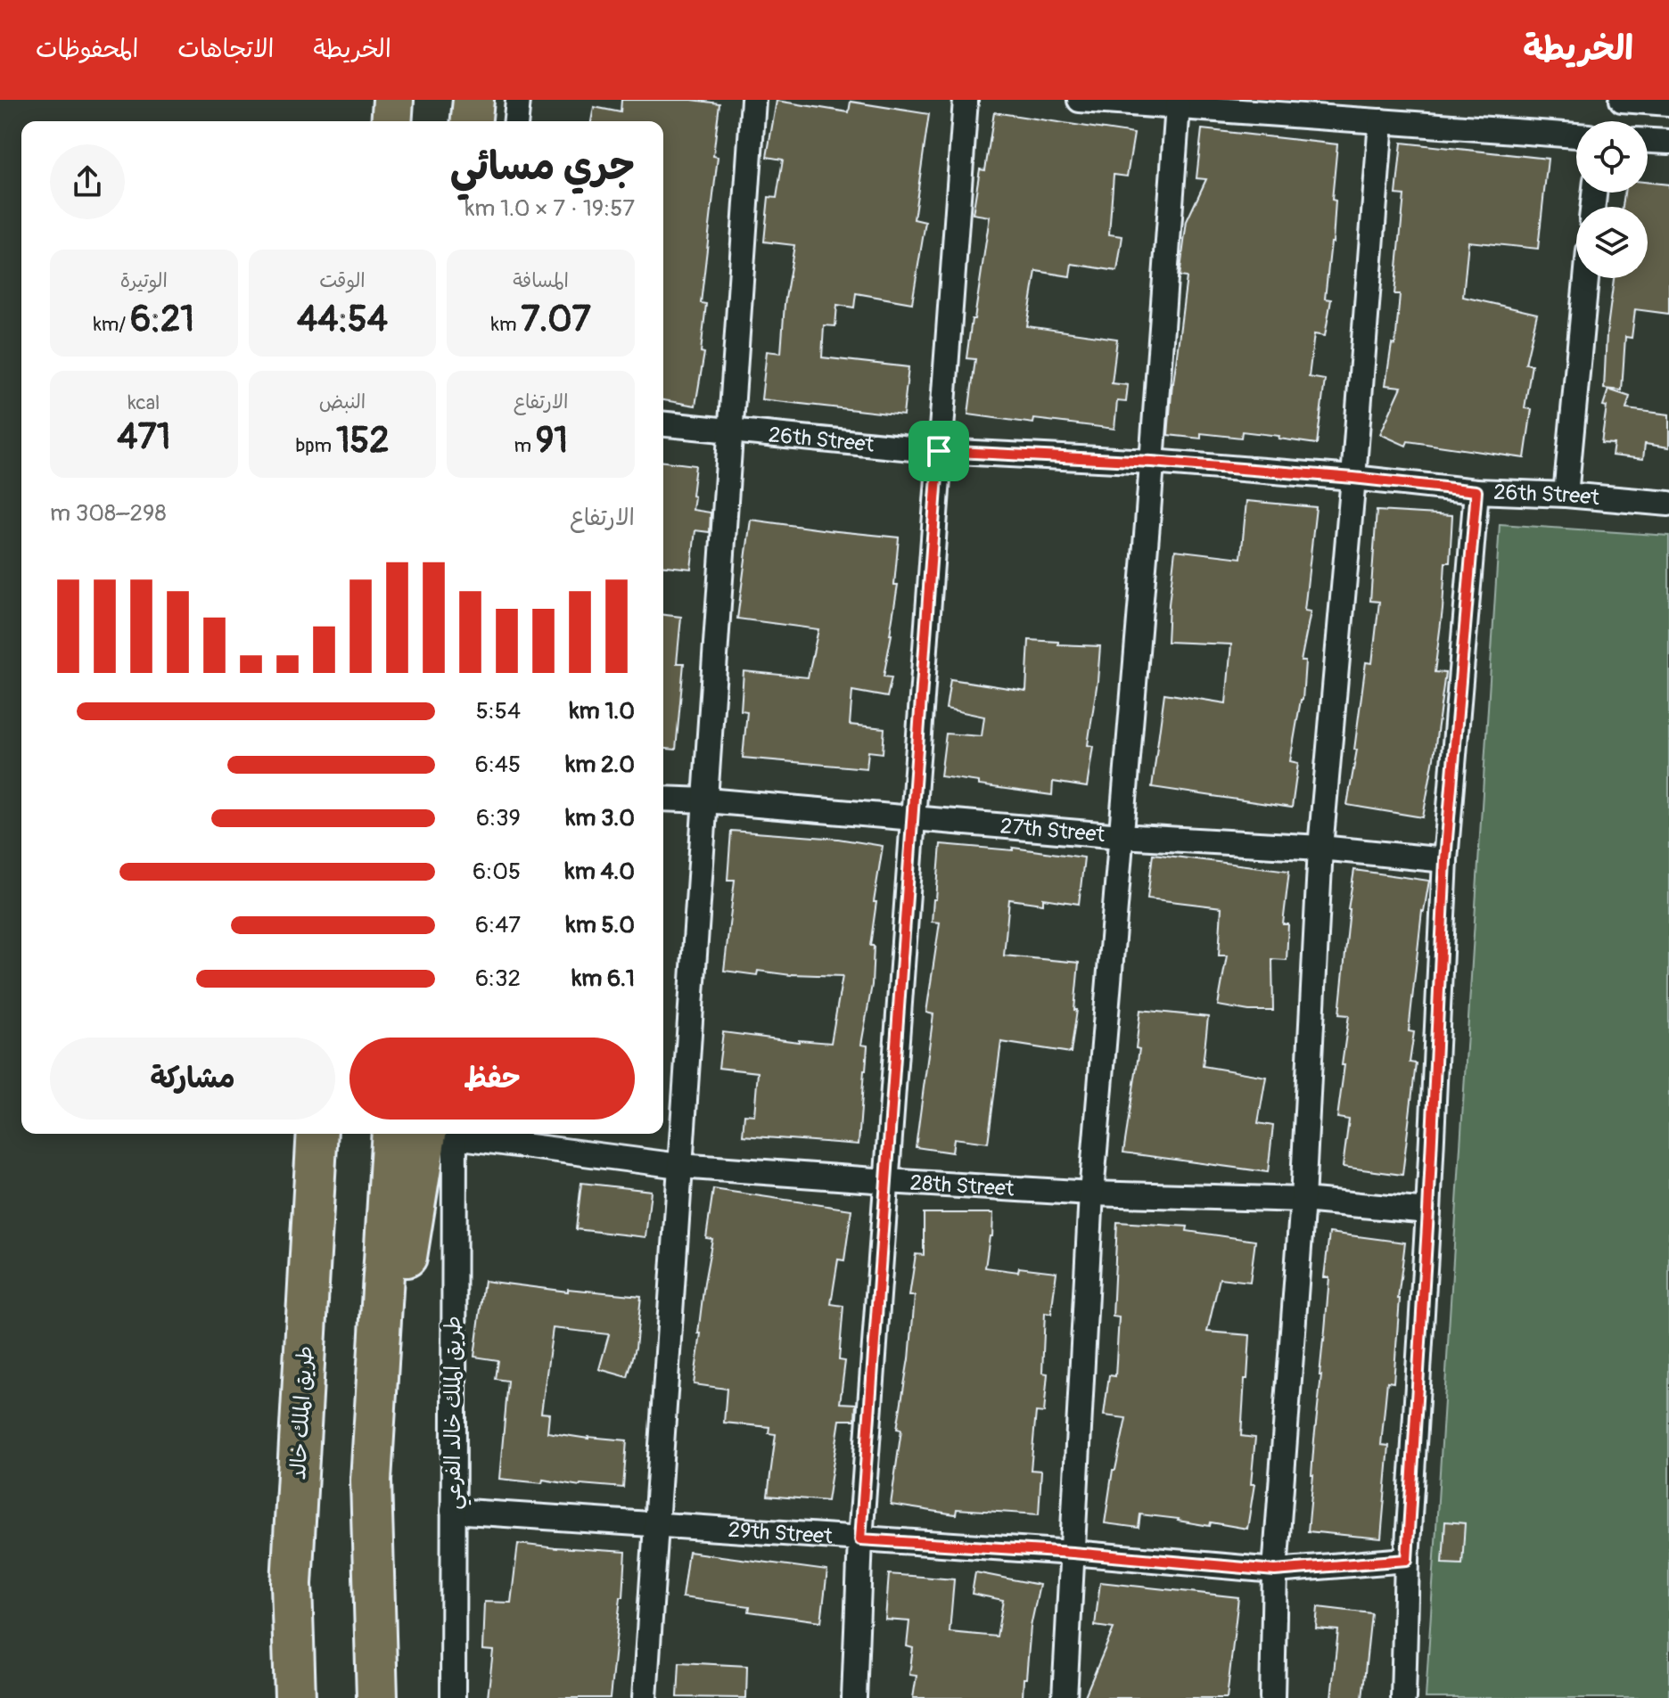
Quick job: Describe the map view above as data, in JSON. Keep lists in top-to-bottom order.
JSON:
{
  "streets": {
    "highway": ["طريق الملك خالد"],
    "street": [
      "26th Street",
      "27th Street",
      "28th Street",
      "طريق الملك خالد الفرعي",
      "29th Street"
    ]
  },
  "crossings": [
    ["طريق الملك خالد الفرعي", "29th Street"]
  ],
  "page": {
    "header": "الخريطة",
    "nav": ["الخريطة", "الاتجاهات", "المحفوظات"],
    "heading": ["جري مسائي", "19:57 · 7 × 1.0 km"],
    "stats": [
      ["المسافة", "7.07 km"],
      ["الوقت", "44:54"],
      ["الوتيرة", "6:21 /km"],
      ["الارتفاع", "91 m"],
      ["النبض", "152 bpm"],
      ["kcal", "471"]
    ],
    "chart": ["الارتفاع", "298–308 m"],
    "list": [
      {
        "name": "1.0 km",
        "note": "5:54"
      },
      {
        "name": "2.0 km",
        "note": "6:45"
      },
      {
        "name": "3.0 km",
        "note": "6:39"
      },
      {
        "name": "4.0 km",
        "note": "6:05"
      },
      {
        "name": "5.0 km",
        "note": "6:47"
      },
      {
        "name": "6.1 km",
        "note": "6:32"
      }
    ],
    "buttons": ["حفظ", "مشاركة"]
  }
}
